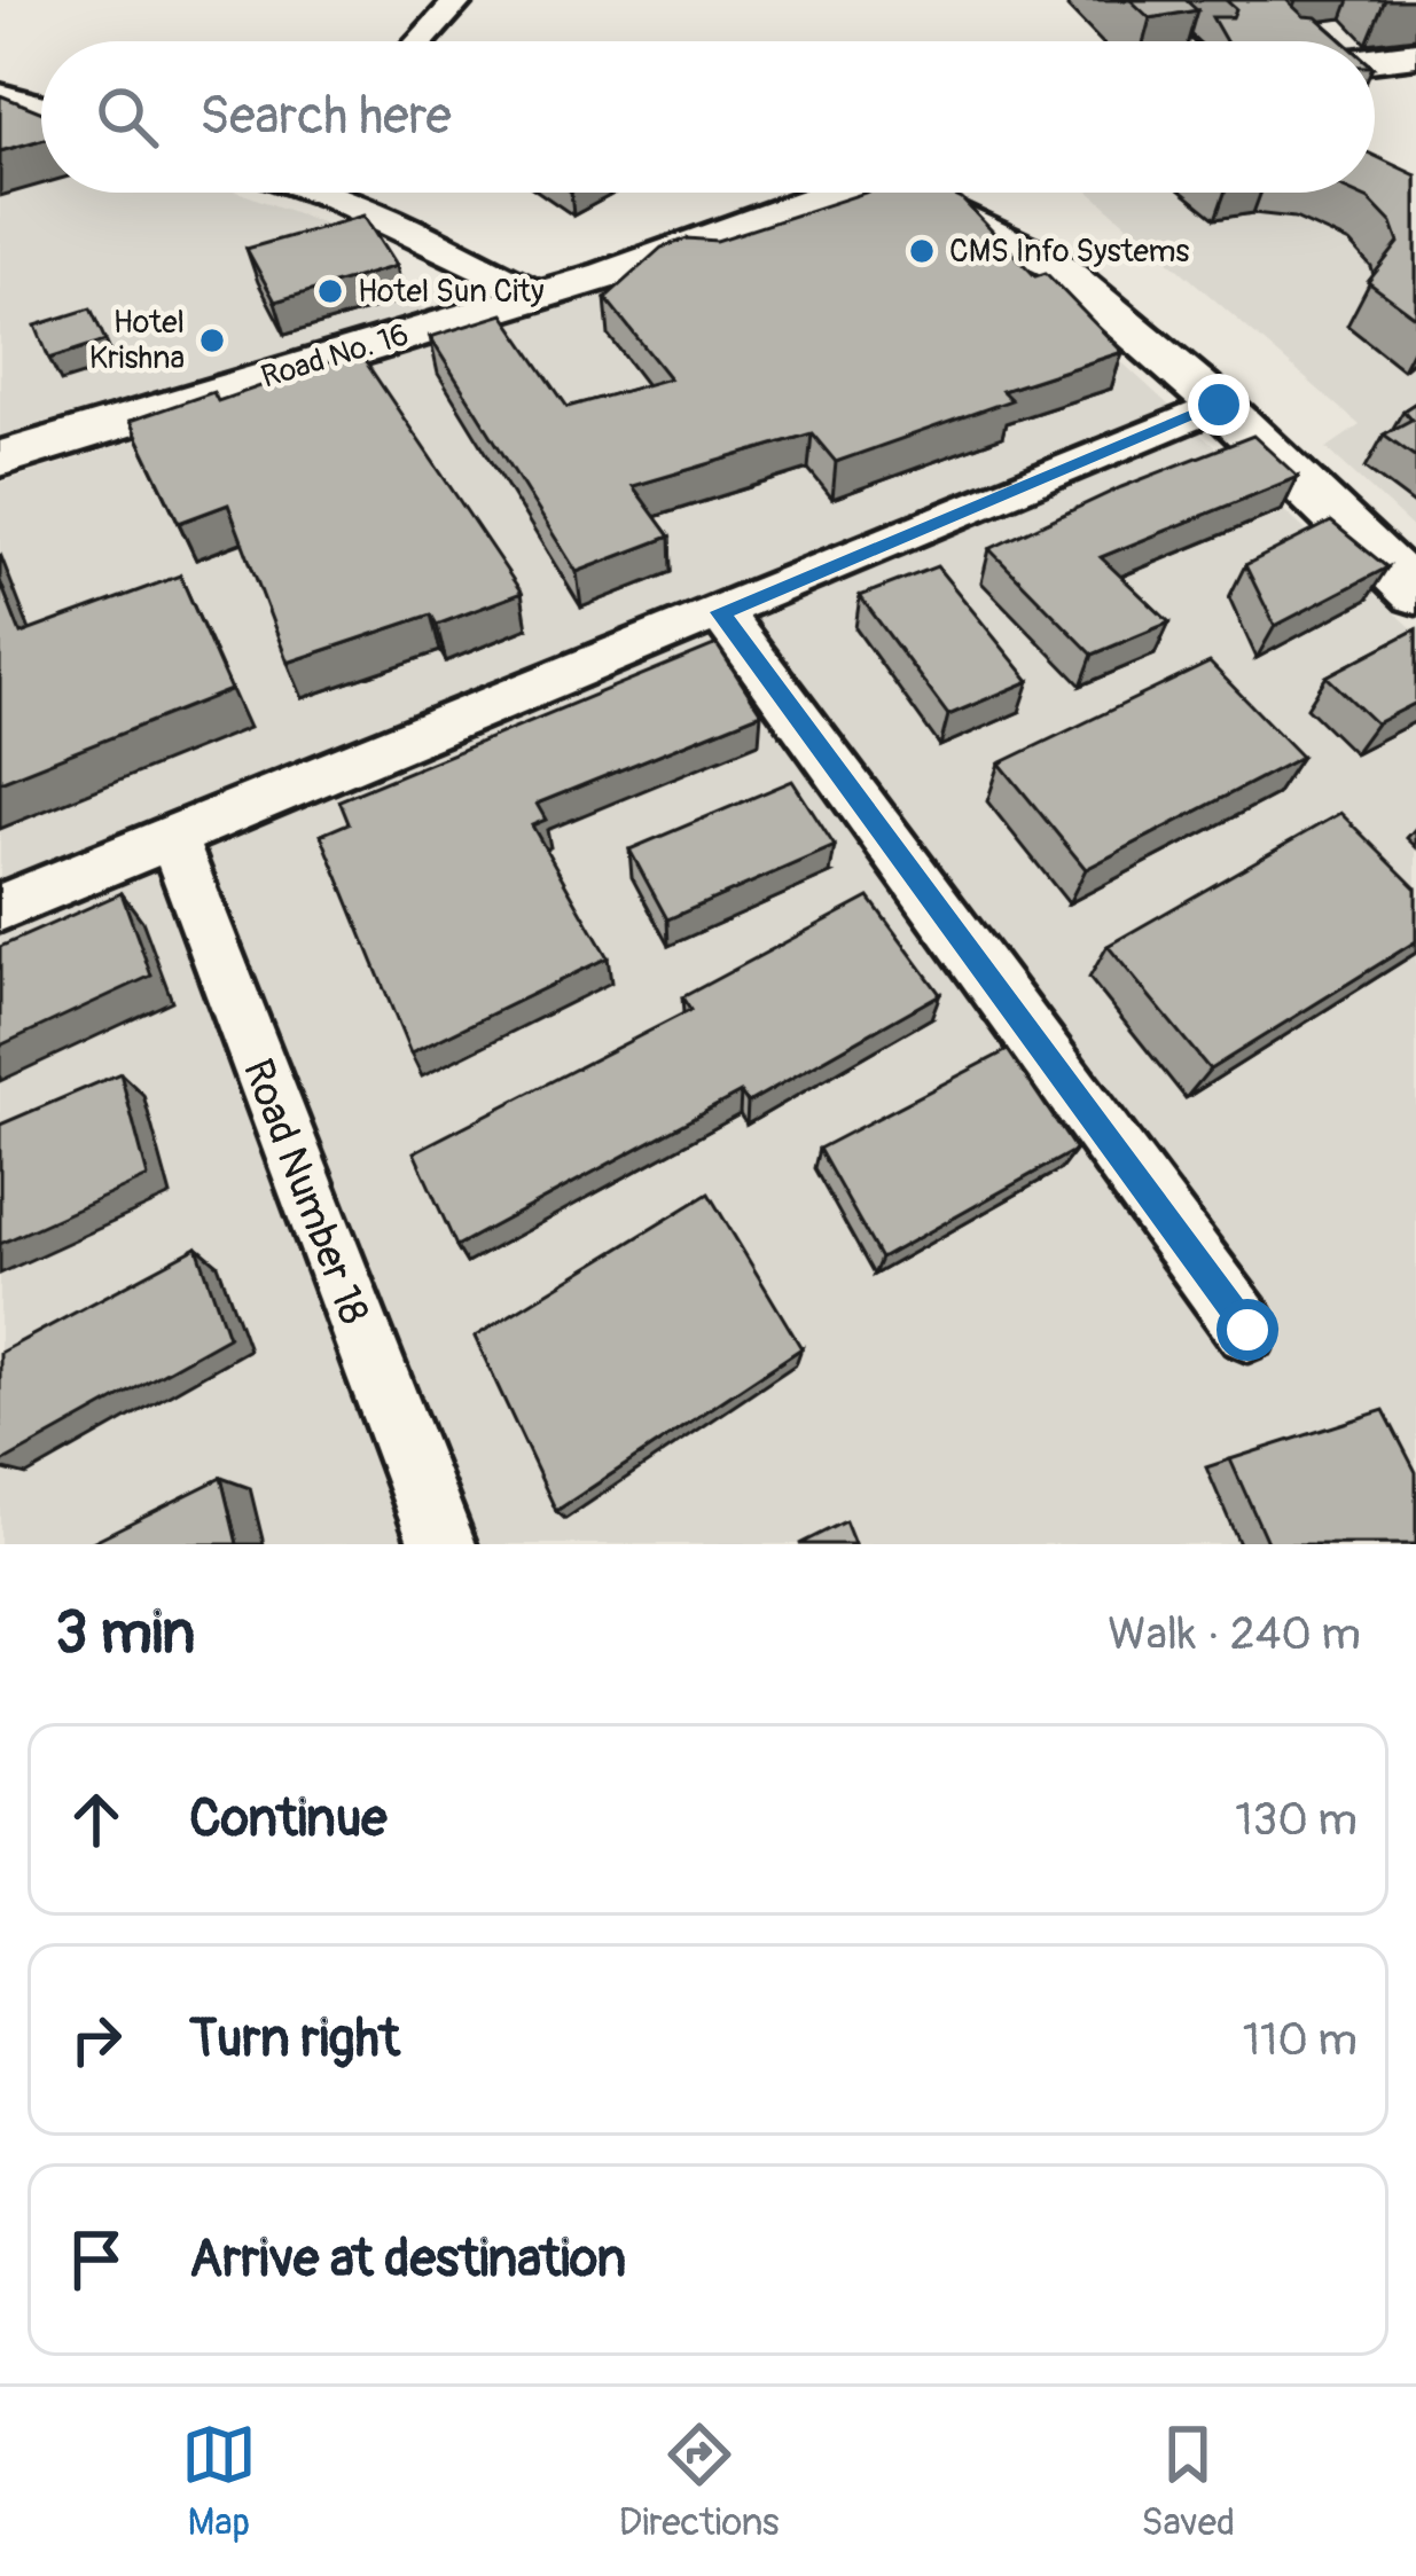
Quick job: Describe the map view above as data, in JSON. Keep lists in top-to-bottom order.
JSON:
{
  "streets": {
    "street": ["Road No. 16", "Road Number 18"]
  },
  "places": ["CMS Info Systems", "Hotel Sun City", "Hotel Krishna"],
  "page": {
    "search": "Search here",
    "heading": ["3 min", "Walk · 240 m"],
    "list": [
      ["Continue", "130 m"],
      ["Turn right", "110 m"],
      "Arrive at destination"
    ],
    "nav": ["Map", "Directions", "Saved"]
  }
}
